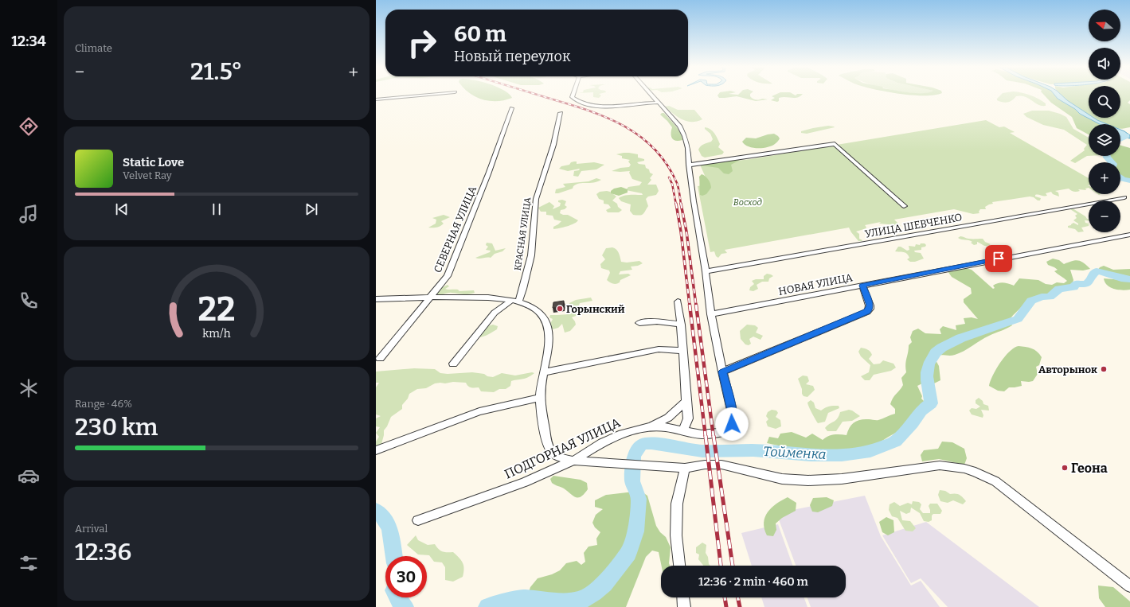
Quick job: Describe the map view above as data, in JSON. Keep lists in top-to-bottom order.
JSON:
{
  "streets": {
    "street": [
      "УЛИЦА ШЕВЧЕНКО",
      "СЕВЕРНАЯ УЛИЦА",
      "КРАСНАЯ УЛИЦА",
      "НОВАЯ УЛИЦА",
      "ПОДГОРНАЯ УЛИЦА"
    ]
  },
  "crossings": [
    ["УЛИЦА ШЕВЧЕНКО", "ПОДГОРНАЯ УЛИЦА"],
    ["НОВАЯ УЛИЦА", "ПОДГОРНАЯ УЛИЦА"]
  ],
  "water": ["Тойменка"],
  "parks": ["Восход"],
  "places": ["Горынский", "Авторынок", "Геона"],
  "north": "left",
  "page": {
    "tabs": "12:34",
    "tile": [
      "Climate",
      ["Range · 46%", "230 km"],
      ["Arrival", "12:36"]
    ],
    "map_buttons": ["+", "−"],
    "turn": ["60 m", "Новый переулок"],
    "heat": ["−", "21.5°", "+"],
    "song": ["Static Love", "Velvet Ray"],
    "limit": "30",
    "trip": "12:36 · 2 min · 460 m",
    "gauge": ["22", "km/h"]
  }
}
